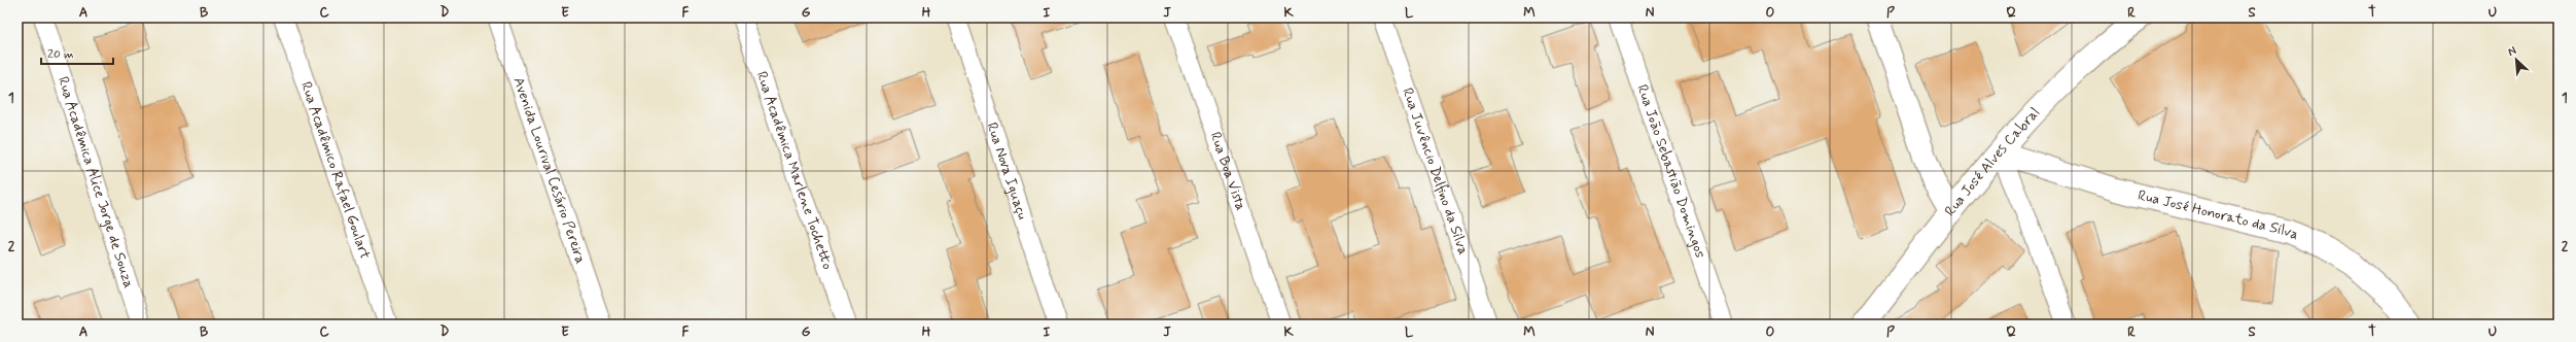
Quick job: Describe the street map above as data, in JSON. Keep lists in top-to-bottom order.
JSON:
{
  "streets": {
    "street": [
      "Rua José Alves Cabral",
      "Rua Acadêmico Rafael Goulart",
      "Avenida Lourival Cesário Pereira",
      "Rua Acadêmica Marlene Tochetto",
      "Rua Nova Iguaçu",
      "Rua Boa Vista",
      "Rua Juvêncio Delfino da Silva",
      "Rua João Sebastião Domingos",
      "Rua Acadêmica Alice Jorge de Souza",
      "Rua José Honorato da Silva"
    ]
  },
  "crossings": [
    ["Rua José Alves Cabral", "Rua José Honorato da Silva"]
  ],
  "scale_bar": "20 m",
  "north": "top left",
  "grid": {
    "columns": [
      "A",
      "B",
      "C",
      "D",
      "E",
      "F",
      "G",
      "H",
      "I",
      "J",
      "K",
      "L",
      "M",
      "N",
      "O",
      "P",
      "Q",
      "R",
      "S",
      "T",
      "U"
    ],
    "rows": ["1", "2"]
  }
}
